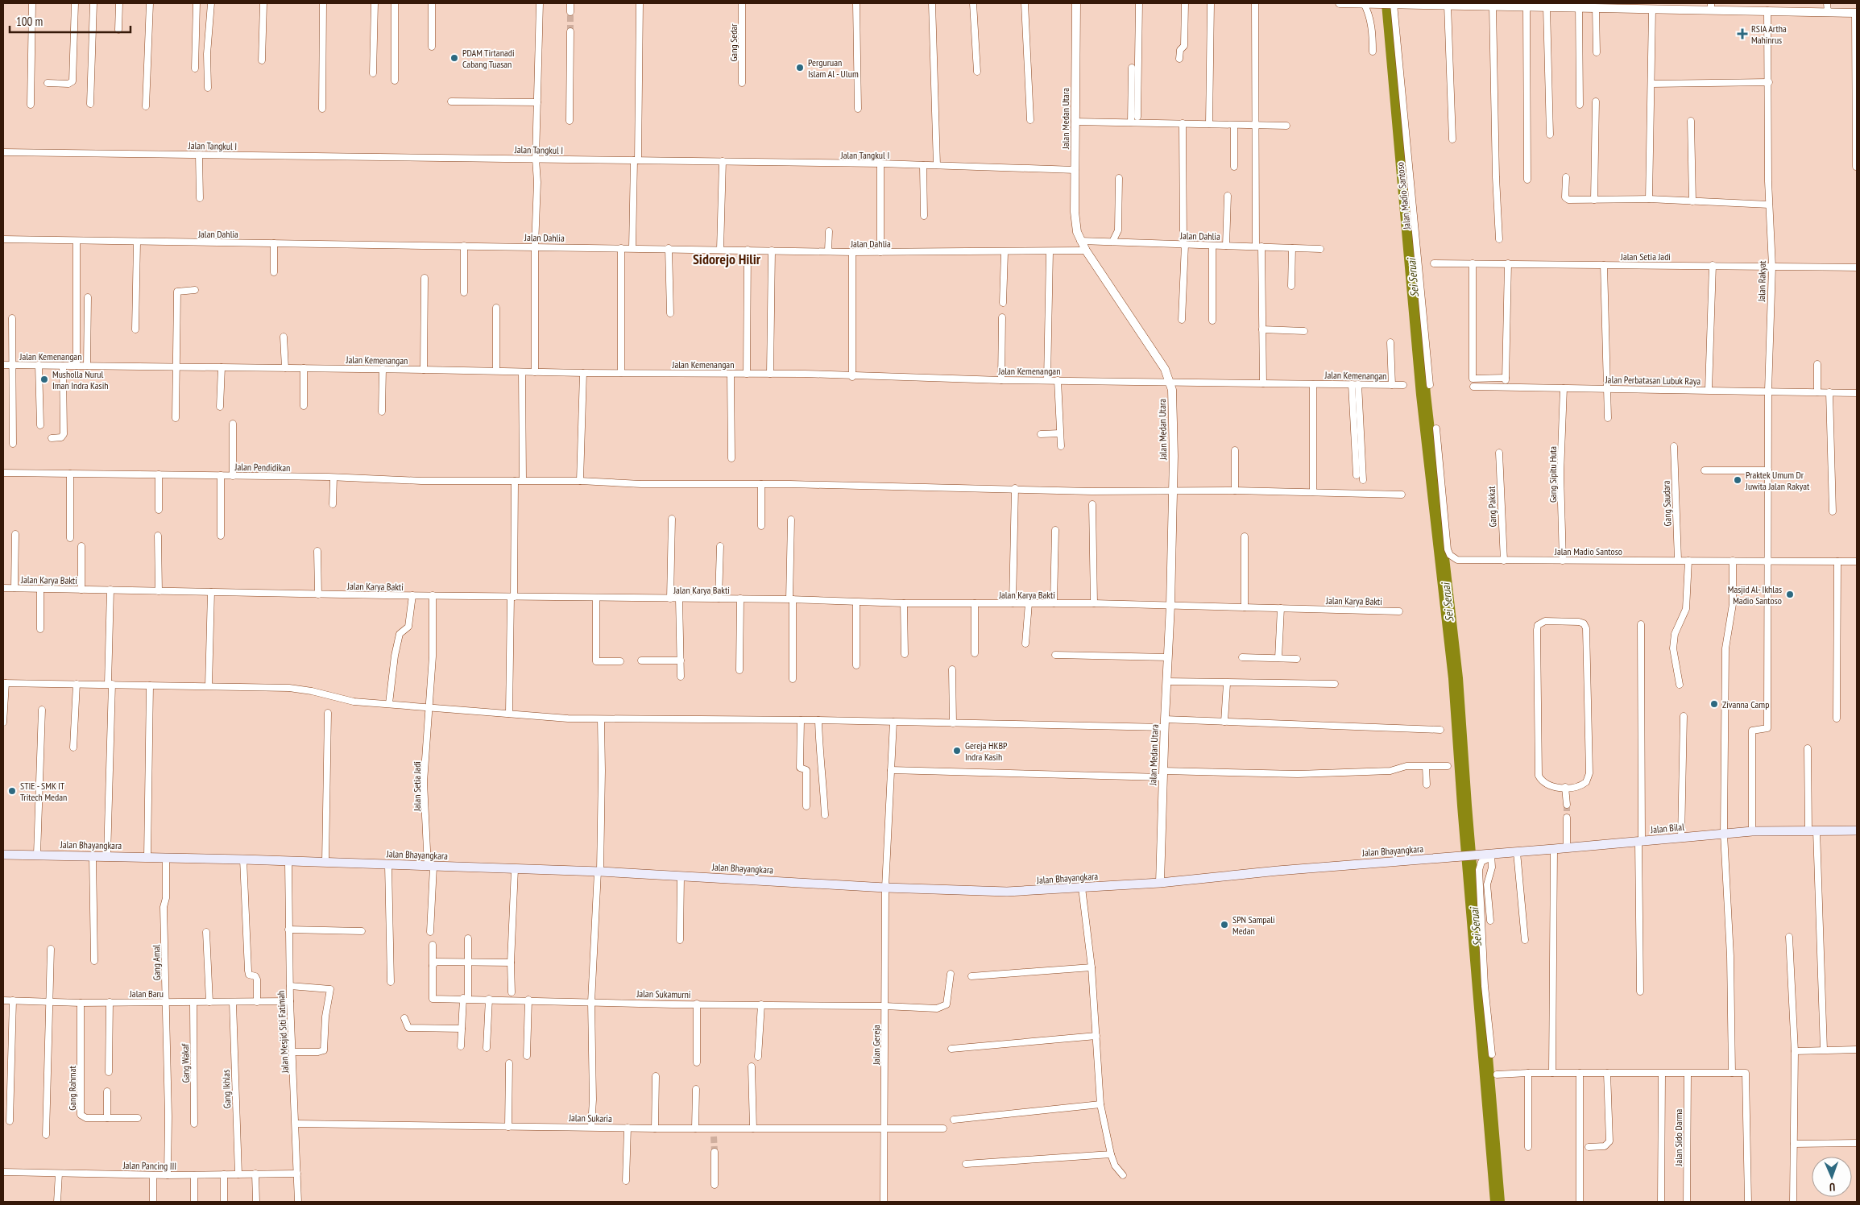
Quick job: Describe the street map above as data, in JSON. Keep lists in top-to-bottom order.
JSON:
{
  "streets": {
    "main road": ["Jalan Bilal", "Jalan Bhayangkara"],
    "street": [
      "Gang Sedar",
      "Jalan Medan Utara",
      "Jalan Tangkul I",
      "Jalan Madio Santoso",
      "Jalan Dahlia",
      "Jalan Setia Jadi",
      "Jalan Rakyat",
      "Jalan Kemenangan",
      "Jalan Perbatasan Lubuk Raya",
      "Jalan Pendidikan",
      "Gang Sipitu Huta",
      "Gang Saudara",
      "Gang Pakkat",
      "Jalan Karya Bakti",
      "Gang Amal",
      "Jalan Baru",
      "Jalan Sukamurni",
      "Jalan Mesjid Siti Fatimah",
      "Jalan Gereja",
      "Gang Wakaf",
      "Gang Rahmat",
      "Gang Ikhlas",
      "Jalan Sukaria",
      "Jalan Sido Darma",
      "Jalan Pancing III"
    ]
  },
  "crossings": [
    ["Jalan Medan Utara", "Jalan Tangkul I"],
    ["Jalan Medan Utara", "Jalan Dahlia"],
    ["Jalan Medan Utara", "Jalan Kemenangan"],
    ["Jalan Medan Utara", "Jalan Karya Bakti"],
    ["Jalan Medan Utara", "Jalan Bhayangkara"],
    ["Jalan Madio Santoso", "Jalan Rakyat"],
    ["Jalan Madio Santoso", "Gang Sipitu Huta"],
    ["Jalan Madio Santoso", "Gang Saudara"],
    ["Jalan Madio Santoso", "Gang Pakkat"],
    ["Jalan Setia Jadi", "Jalan Rakyat"],
    ["Jalan Setia Jadi", "Jalan Perbatasan Lubuk Raya"],
    ["Jalan Setia Jadi", "Jalan Karya Bakti"],
    ["Jalan Setia Jadi", "Jalan Bhayangkara"],
    ["Jalan Rakyat", "Jalan Bilal"],
    ["Jalan Perbatasan Lubuk Raya", "Gang Sipitu Huta"],
    ["Jalan Bilal", "Jalan Bhayangkara"],
    ["Jalan Bhayangkara", "Gang Amal"],
    ["Jalan Bhayangkara", "Jalan Mesjid Siti Fatimah"],
    ["Jalan Bhayangkara", "Jalan Gereja"],
    ["Gang Amal", "Jalan Baru"],
    ["Gang Amal", "Jalan Pancing III"],
    ["Jalan Baru", "Jalan Mesjid Siti Fatimah"],
    ["Jalan Baru", "Gang Wakaf"],
    ["Jalan Baru", "Gang Rahmat"],
    ["Jalan Baru", "Gang Ikhlas"],
    ["Jalan Sukamurni", "Jalan Gereja"],
    ["Jalan Mesjid Siti Fatimah", "Jalan Sukaria"],
    ["Jalan Mesjid Siti Fatimah", "Jalan Pancing III"],
    ["Jalan Gereja", "Jalan Sukaria"],
    ["Gang Ikhlas", "Jalan Pancing III"]
  ],
  "districts": ["Sidorejo Hilir"],
  "water": ["Sei Seruai"],
  "places": {
    "health": ["RSIA Artha Mahinrus"],
    "other": [
      "PDAM Tirtanadi Cabang Tuasan",
      "Perguruan Islam Al - Ulum",
      "Musholla Nurul Iman Indra Kasih",
      "Praktek Umum Dr Juwita Jalan Rakyat",
      "Masjid Al- Ikhlas Madio Santoso",
      "Zivanna Camp",
      "Gereja HKBP Indra Kasih",
      "STIE - SMK IT Tritech Medan",
      "SPN Sampali Medan"
    ]
  },
  "scale_bar": "100 m",
  "north": "bottom"
}
